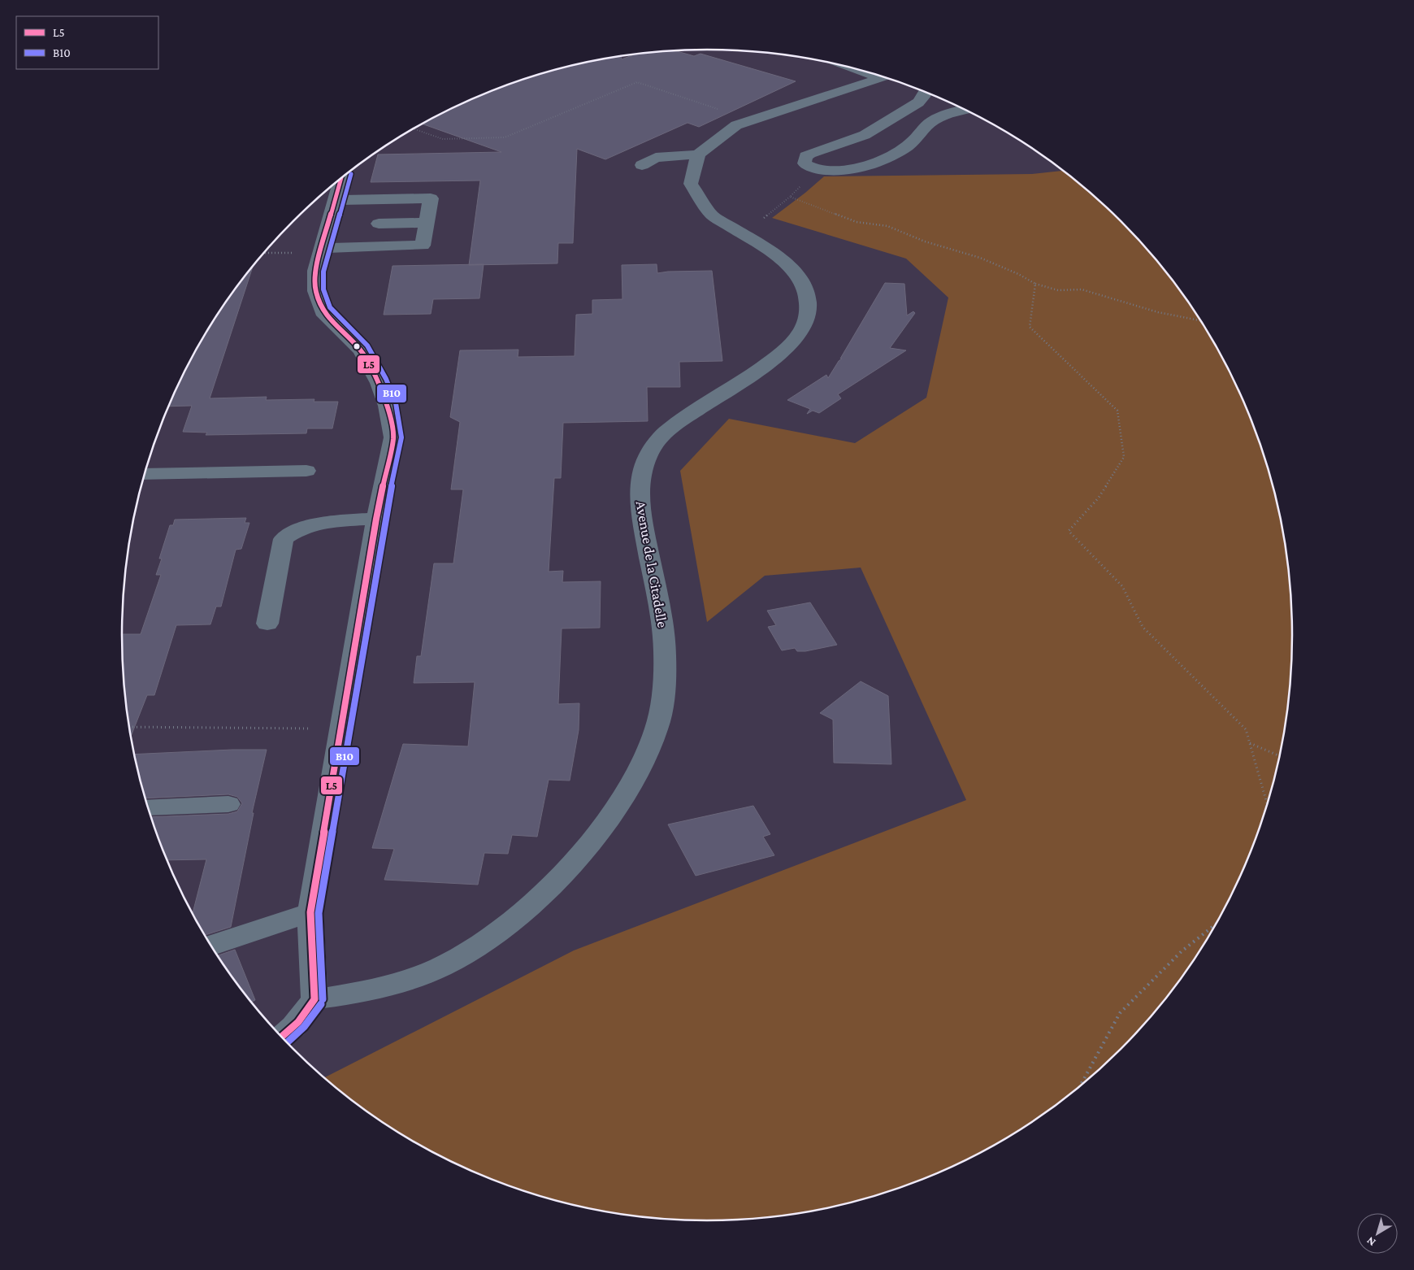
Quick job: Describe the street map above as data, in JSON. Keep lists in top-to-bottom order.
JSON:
{
  "streets": {
    "street": ["Avenue de la Citadelle"]
  },
  "lines": ["transit line B10", "transit line L5"],
  "legend": ["L5", "B10"],
  "north": "bottom left"
}
